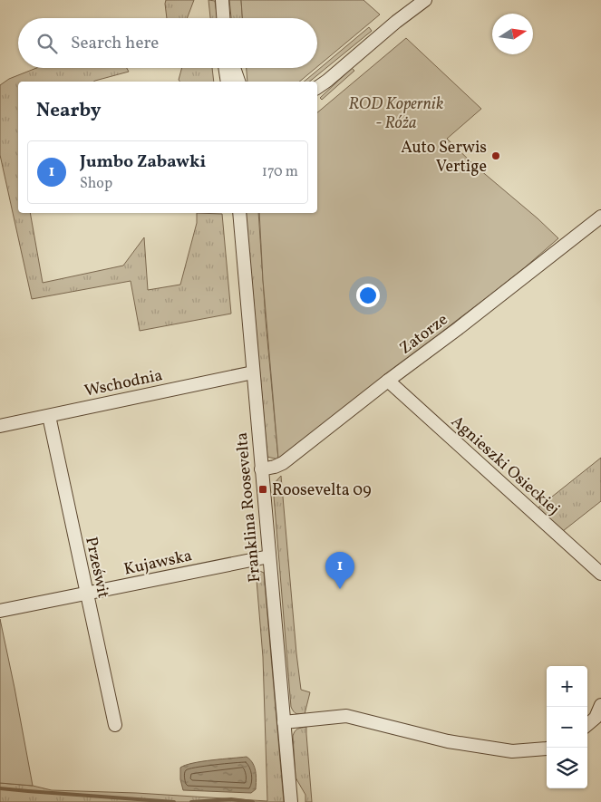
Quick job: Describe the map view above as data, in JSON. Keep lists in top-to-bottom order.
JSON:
{
  "streets": {
    "street": [
      "Zatorze",
      "Wschodnia",
      "Agnieszki Osieckiej",
      "Franklina Roosevelta",
      "Kujawska",
      "Prześwit"
    ]
  },
  "crossings": [
    ["Zatorze", "Agnieszki Osieckiej"],
    ["Zatorze", "Franklina Roosevelta"],
    ["Wschodnia", "Franklina Roosevelta"],
    ["Wschodnia", "Prześwit"],
    ["Franklina Roosevelta", "Kujawska"],
    ["Kujawska", "Prześwit"]
  ],
  "parks": ["ROD Kopernik - Róża"],
  "places": {
    "other": ["Auto Serwis Vertige"],
    "transit": ["Roosevelta 09"]
  },
  "north": "right",
  "page": {
    "search": "Search here",
    "heading": "Nearby",
    "list": [
      {
        "mark": "1",
        "name": "Jumbo Zabawki",
        "note": "Shop",
        "value": "170 m"
      }
    ],
    "pins": "1",
    "map_buttons": ["+", "−"]
  }
}
